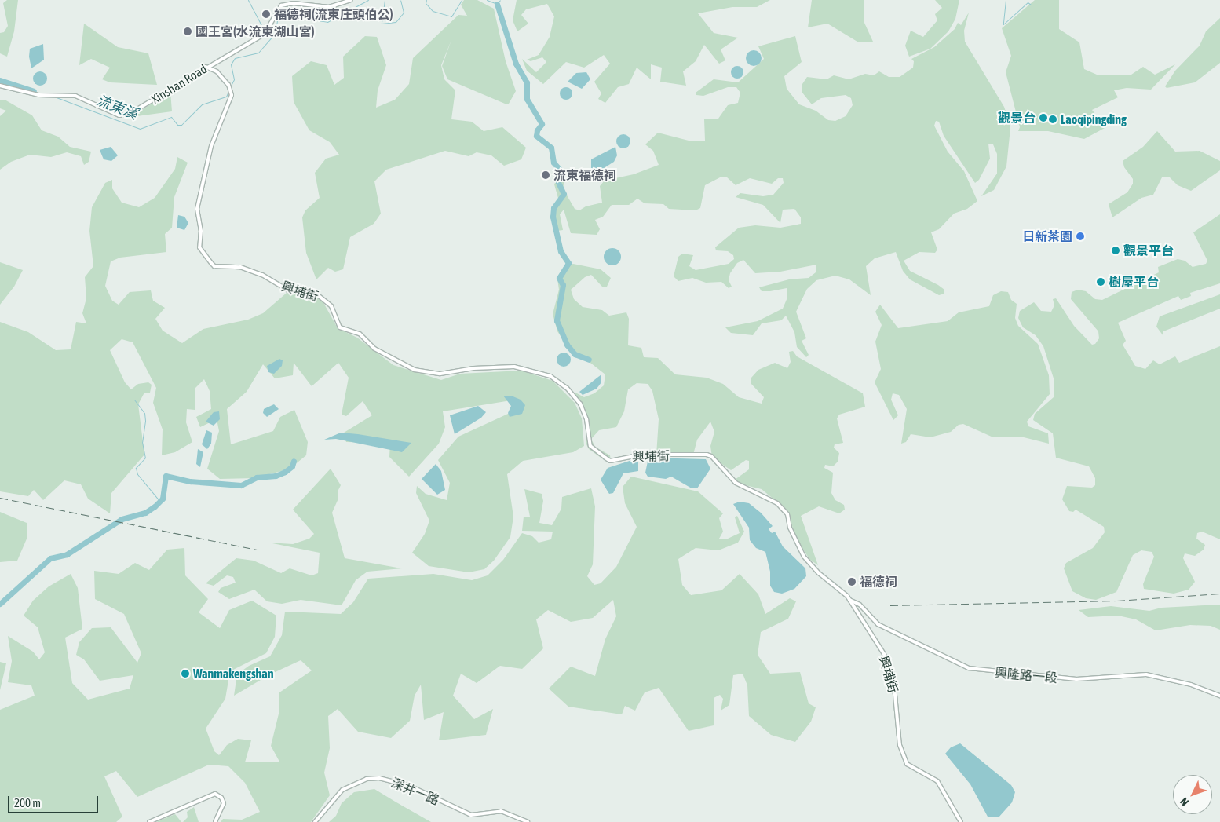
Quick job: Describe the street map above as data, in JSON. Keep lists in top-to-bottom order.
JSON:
{
  "streets": {
    "street": [
      "Xinshan Road",
      "興埔街",
      "興隆路一段",
      "深井一路"
    ]
  },
  "crossings": [
    ["Xinshan Road", "興埔街"],
    ["興埔街", "興隆路一段"]
  ],
  "water": ["流東溪"],
  "places": [
    "福德祠(流東庄頭伯公)",
    "國王宮(水流東湖山宮)",
    "觀景台",
    "Laoqipingding",
    "流東福德祠",
    "日新茶園",
    "觀景平台",
    "樹屋平台",
    "福德祠",
    "Wanmakengshan"
  ],
  "scale_bar": "200 m",
  "north": "bottom left"
}
